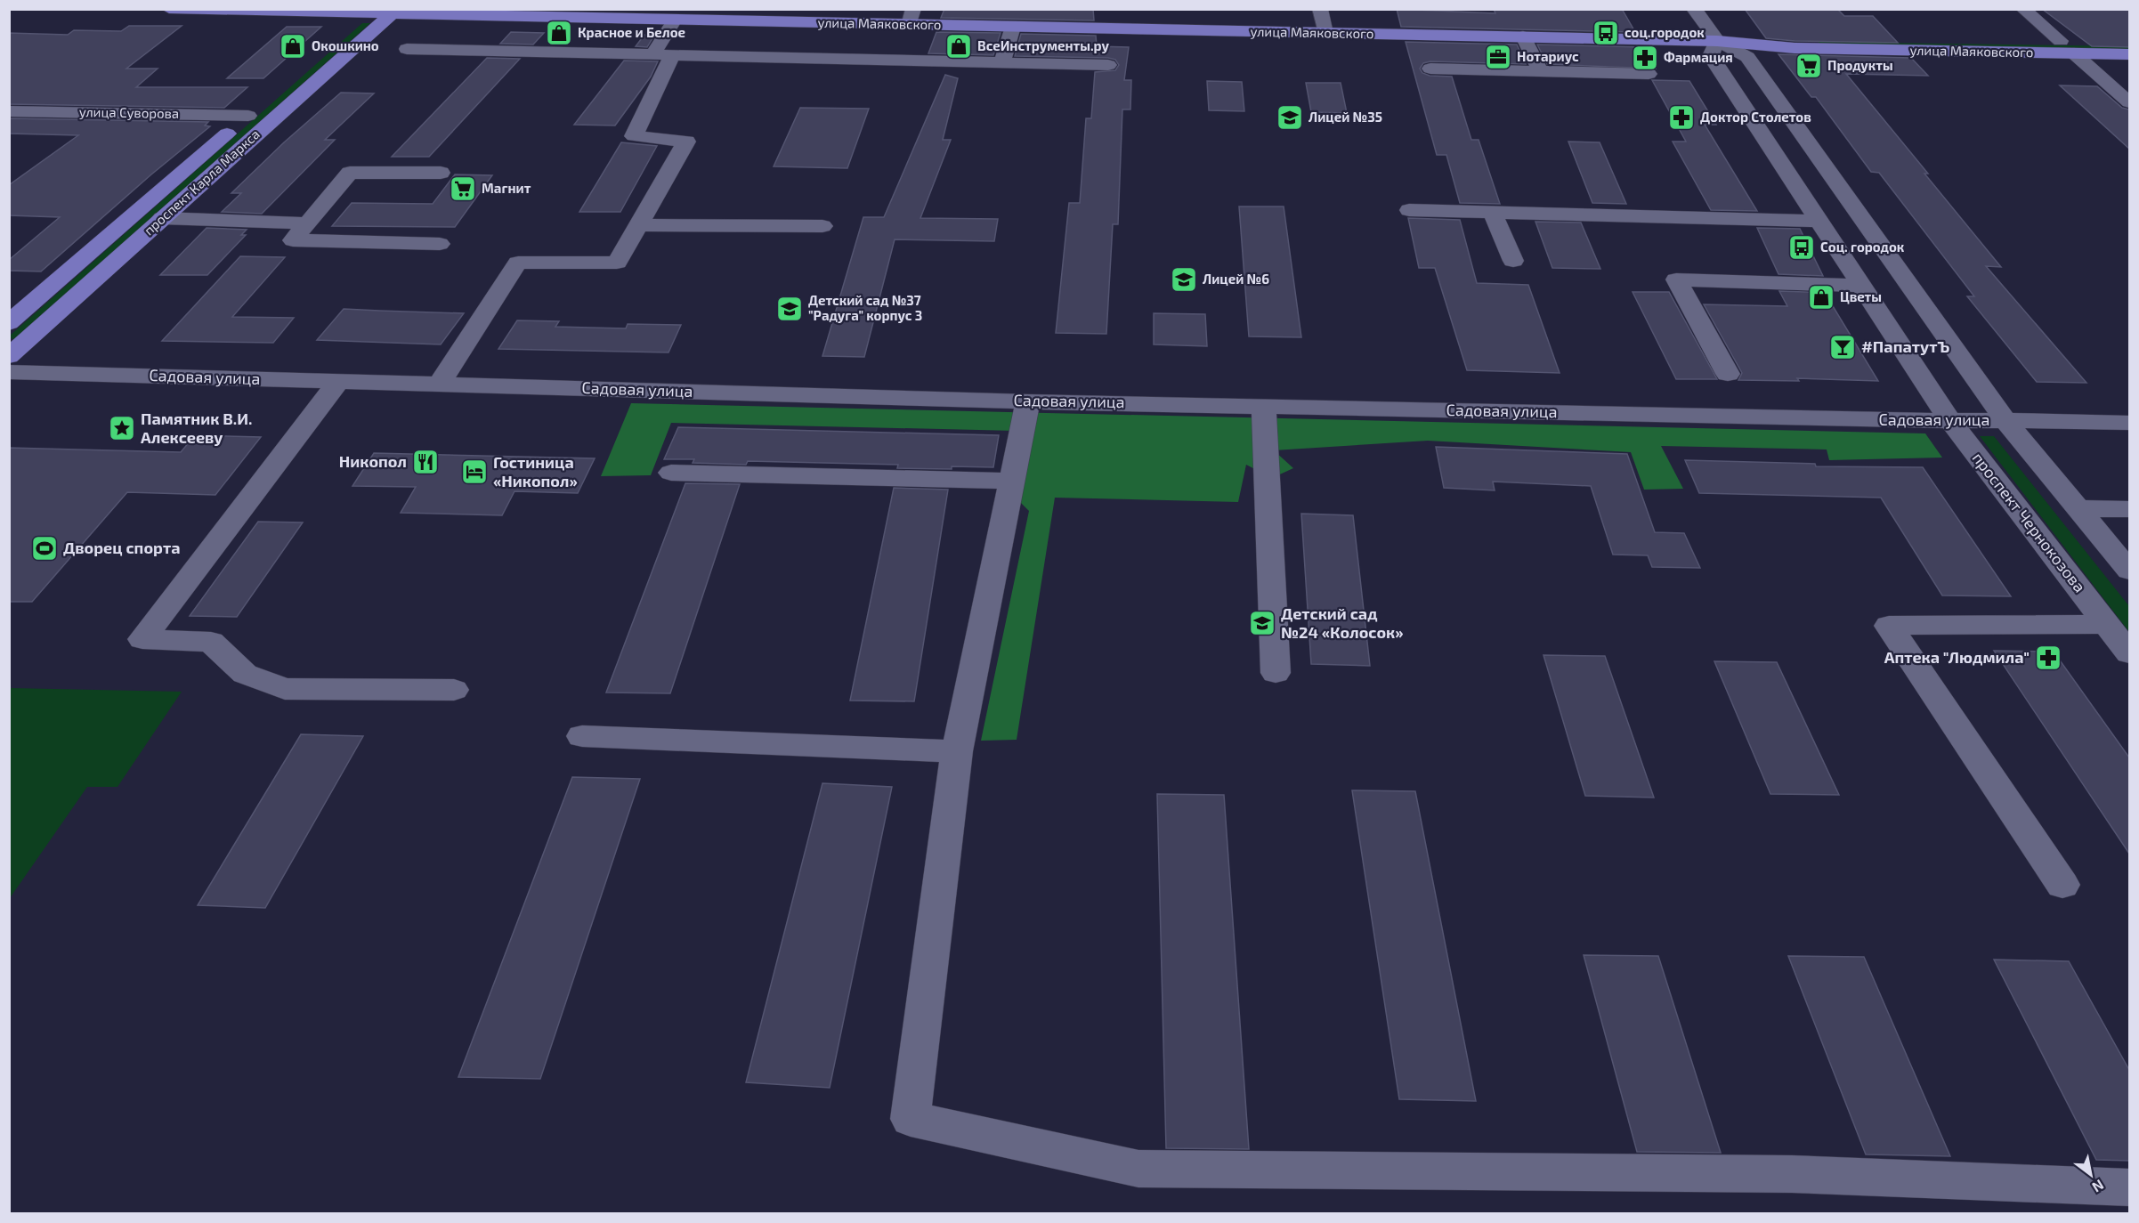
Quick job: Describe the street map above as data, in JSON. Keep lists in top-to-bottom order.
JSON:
{
  "streets": {
    "main road": ["улица Маяковского", "проспект Карла Маркса"],
    "street": ["улица Суворова", "Садовая улица", "проспект Чернокозова"]
  },
  "crossings": [
    ["улица Маяковского", "проспект Карла Маркса"],
    ["улица Маяковского", "проспект Чернокозова"],
    ["улица Суворова", "проспект Карла Маркса"],
    ["Садовая улица", "проспект Чернокозова"]
  ],
  "places": {
    "shop": [
      "Красное и Белое",
      "Окошкино",
      "ВсеИнструменты.ру",
      "Цветы"
    ],
    "bus stop": ["соц.городок", "Соц. городок"],
    "office": ["Нотариус"],
    "pharmacy": ["Фармация", "Доктор Столетов", "Аптека \"Людмила\""],
    "supermarket": ["Продукты", "Магнит"],
    "school or university": [
      "Лицей №35",
      "Лицей №6",
      "Детский сад №37 \"Радуга\" корпус 3",
      "Детский сад №24 «Колосок»"
    ],
    "bar": ["#ПапатутЪ"],
    "place": ["Памятник В.И. Алексееву"],
    "restaurant": ["Никопол"],
    "hotel": ["Гостиница «Никопол»"],
    "sports": ["Дворец спорта"]
  },
  "north": "bottom right"
}
